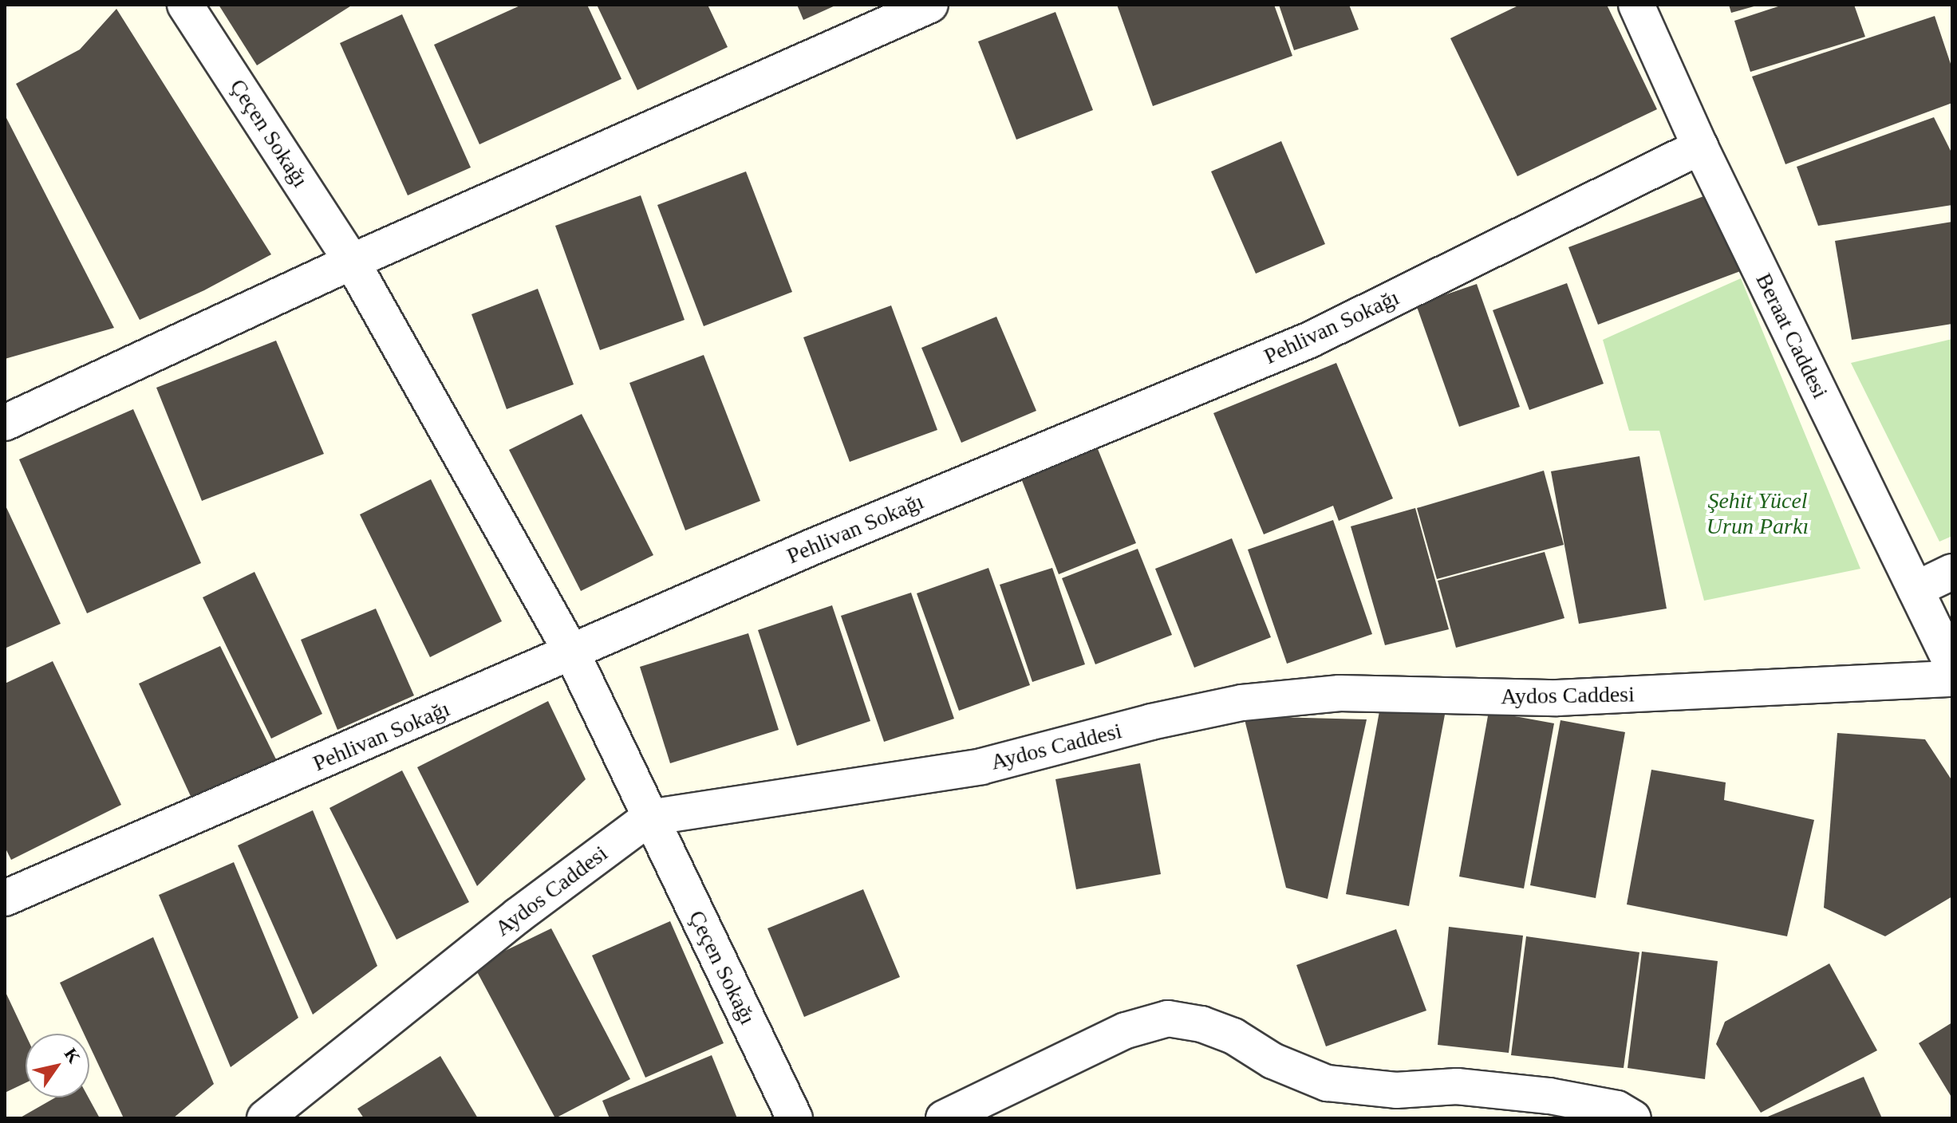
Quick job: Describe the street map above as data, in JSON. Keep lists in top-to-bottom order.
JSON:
{
  "streets": {
    "street": [
      "Çeçen Sokağı",
      "Pehlivan Sokağı",
      "Beraat Caddesi",
      "Aydos Caddesi"
    ]
  },
  "crossings": [
    ["Çeçen Sokağı", "Pehlivan Sokağı"],
    ["Çeçen Sokağı", "Aydos Caddesi"],
    ["Pehlivan Sokağı", "Beraat Caddesi"]
  ],
  "parks": ["Şehit Yücel Urun Parkı"],
  "north": "top right"
}
